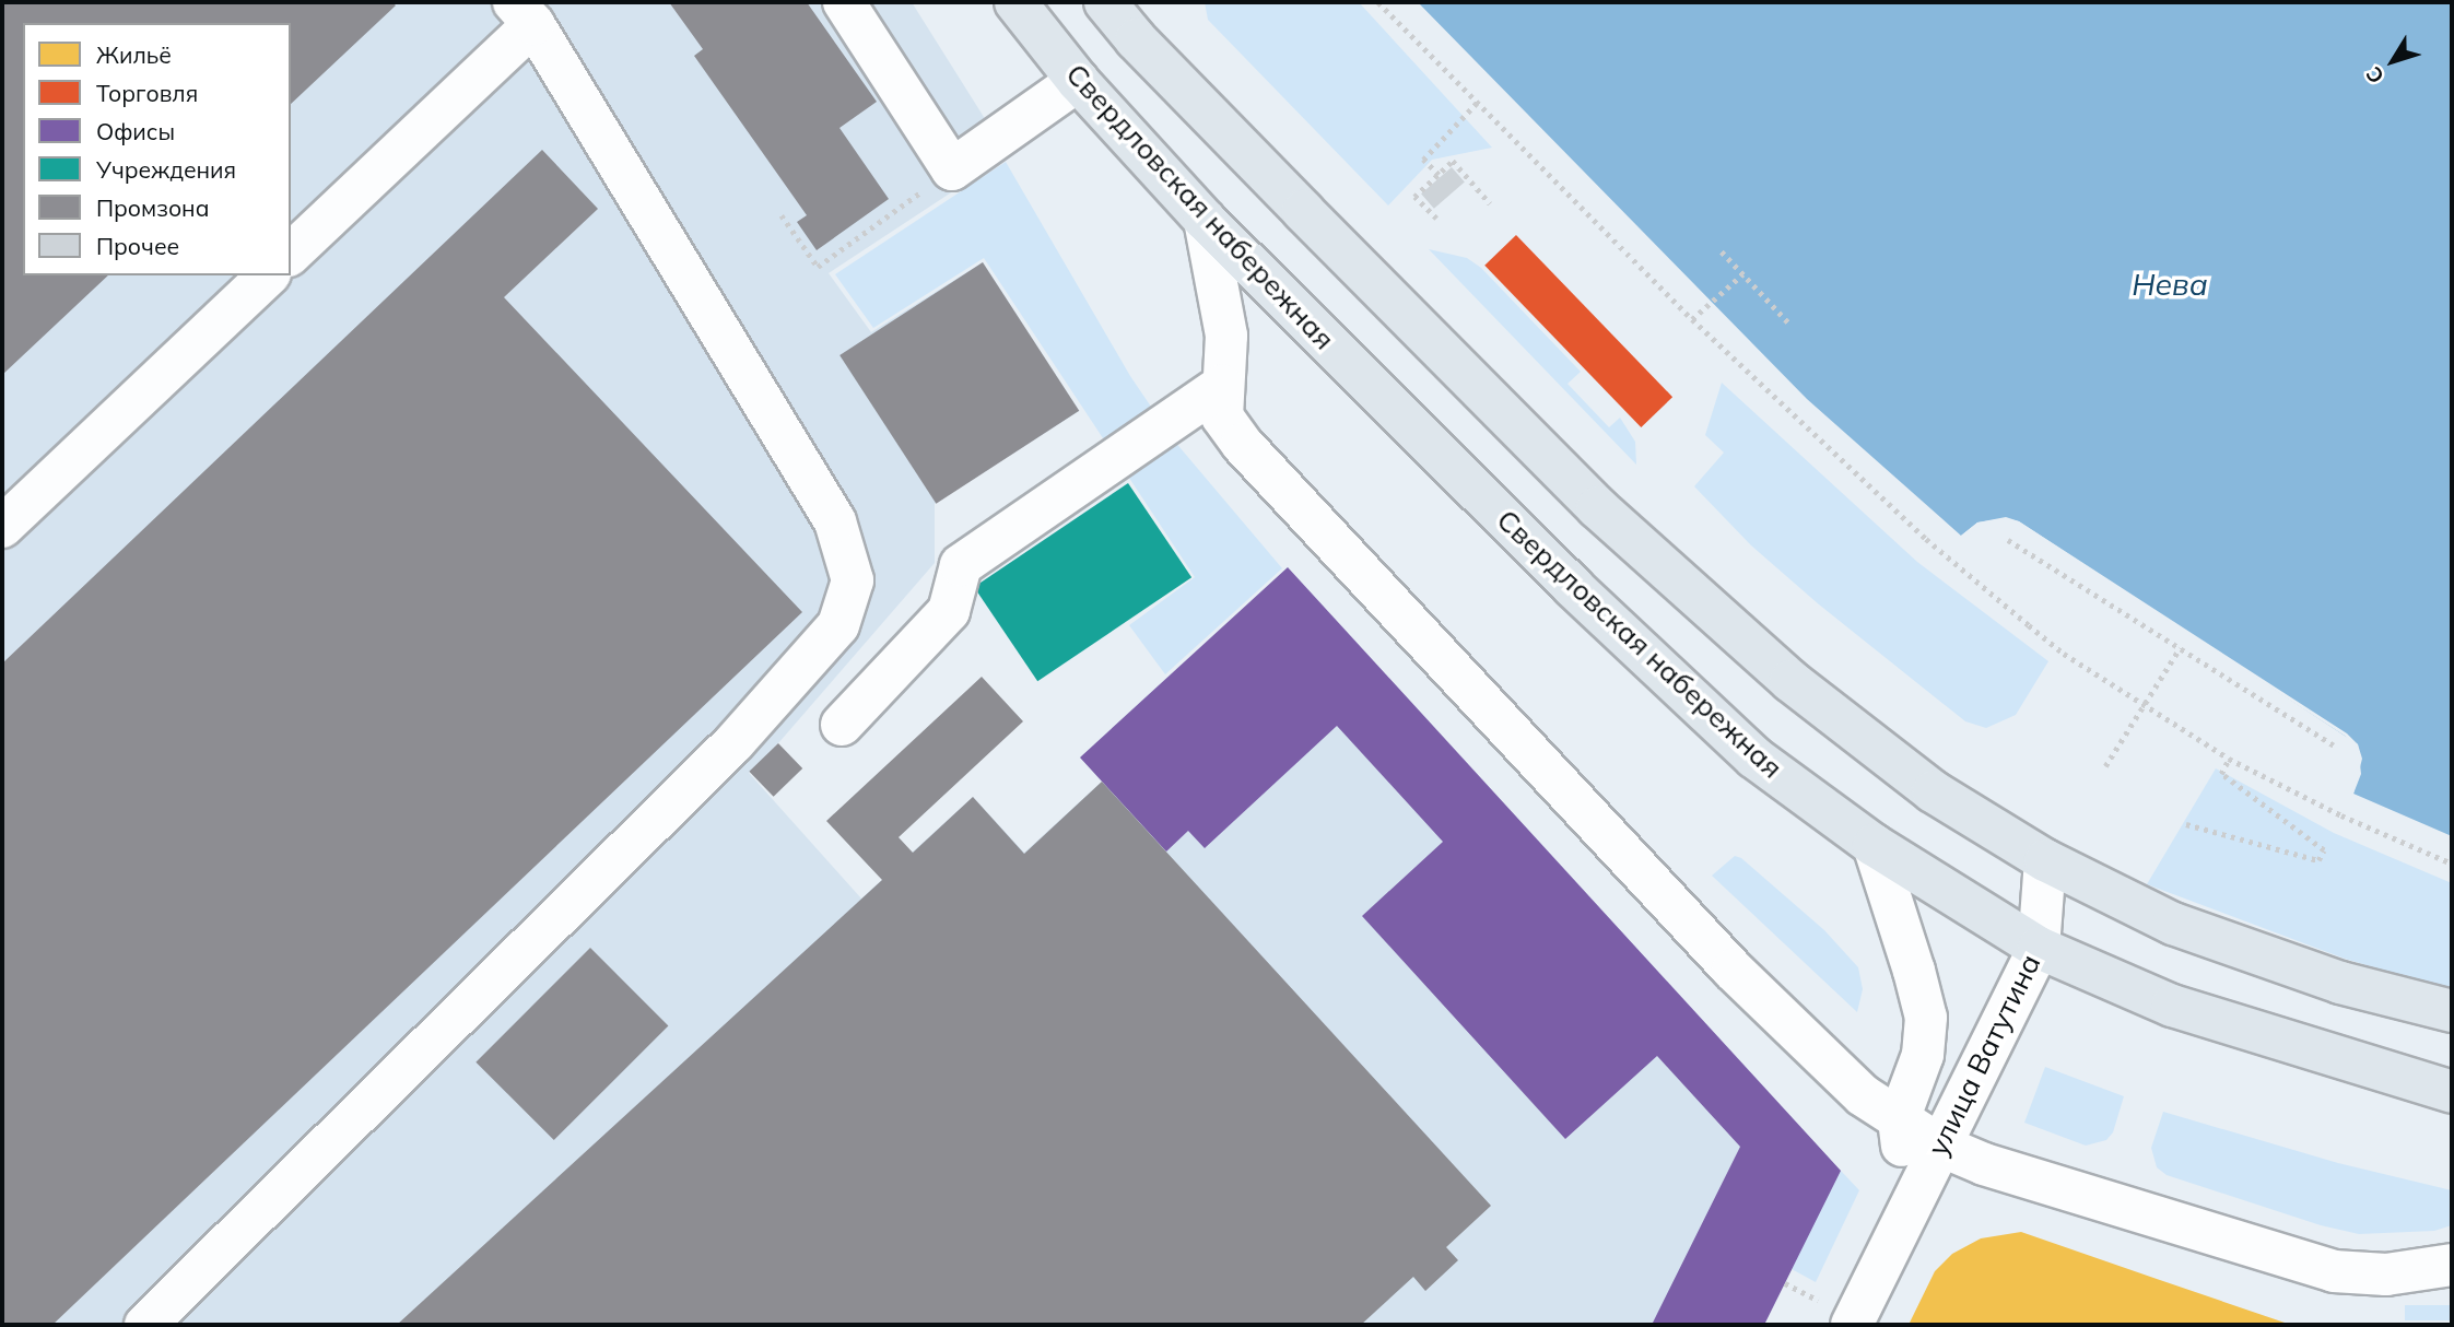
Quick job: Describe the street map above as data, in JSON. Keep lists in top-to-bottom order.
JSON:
{
  "streets": {
    "main road": ["Свердловская набережная"],
    "street": ["улица Ватутина"]
  },
  "crossings": [
    ["Свердловская набережная", "улица Ватутина"]
  ],
  "water": ["Нева"],
  "legend": [
    "Жильё",
    "Торговля",
    "Офисы",
    "Учреждения",
    "Промзона",
    "Прочее"
  ],
  "north": "bottom left"
}
